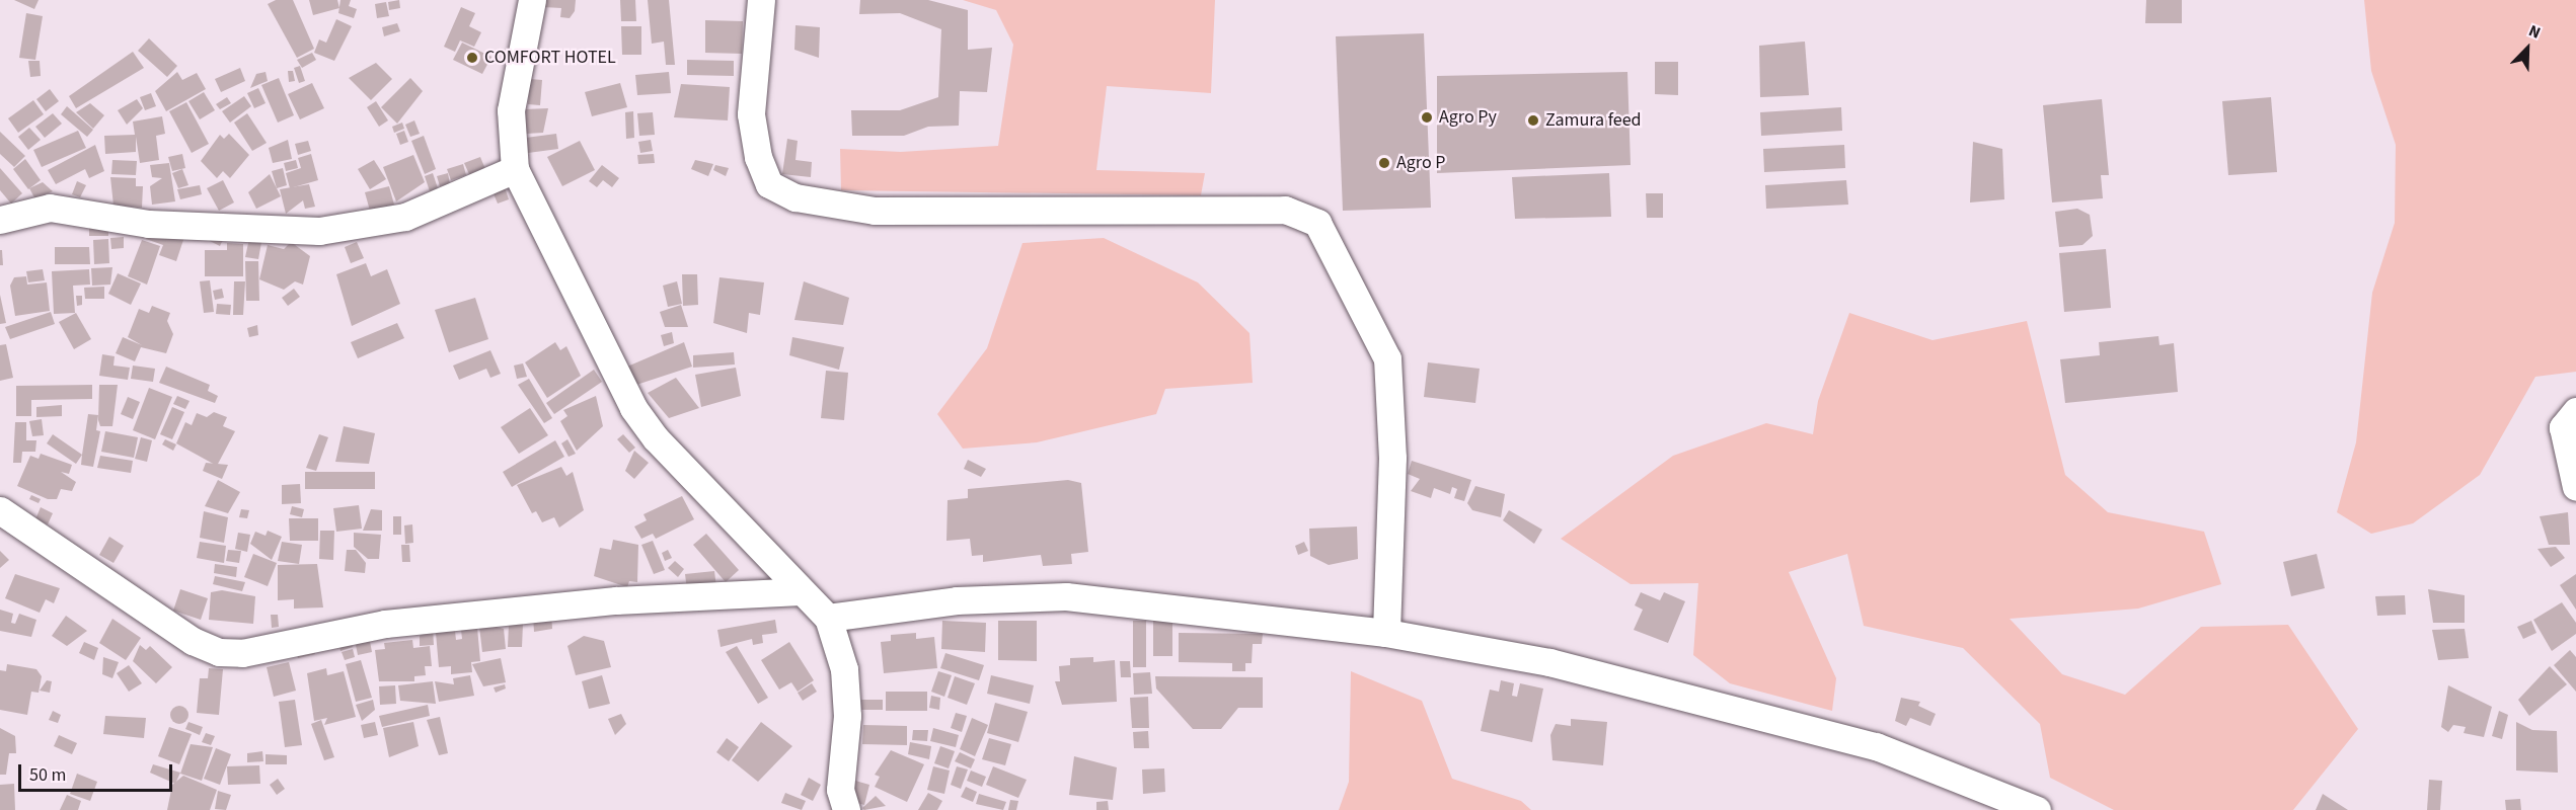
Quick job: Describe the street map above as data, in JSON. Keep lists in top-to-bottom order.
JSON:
{
  "places": [
    "COMFORT HOTEL",
    "Agro Py",
    "Zamura feed",
    "Agro P"
  ],
  "scale_bar": "50 m",
  "north": "top right"
}
